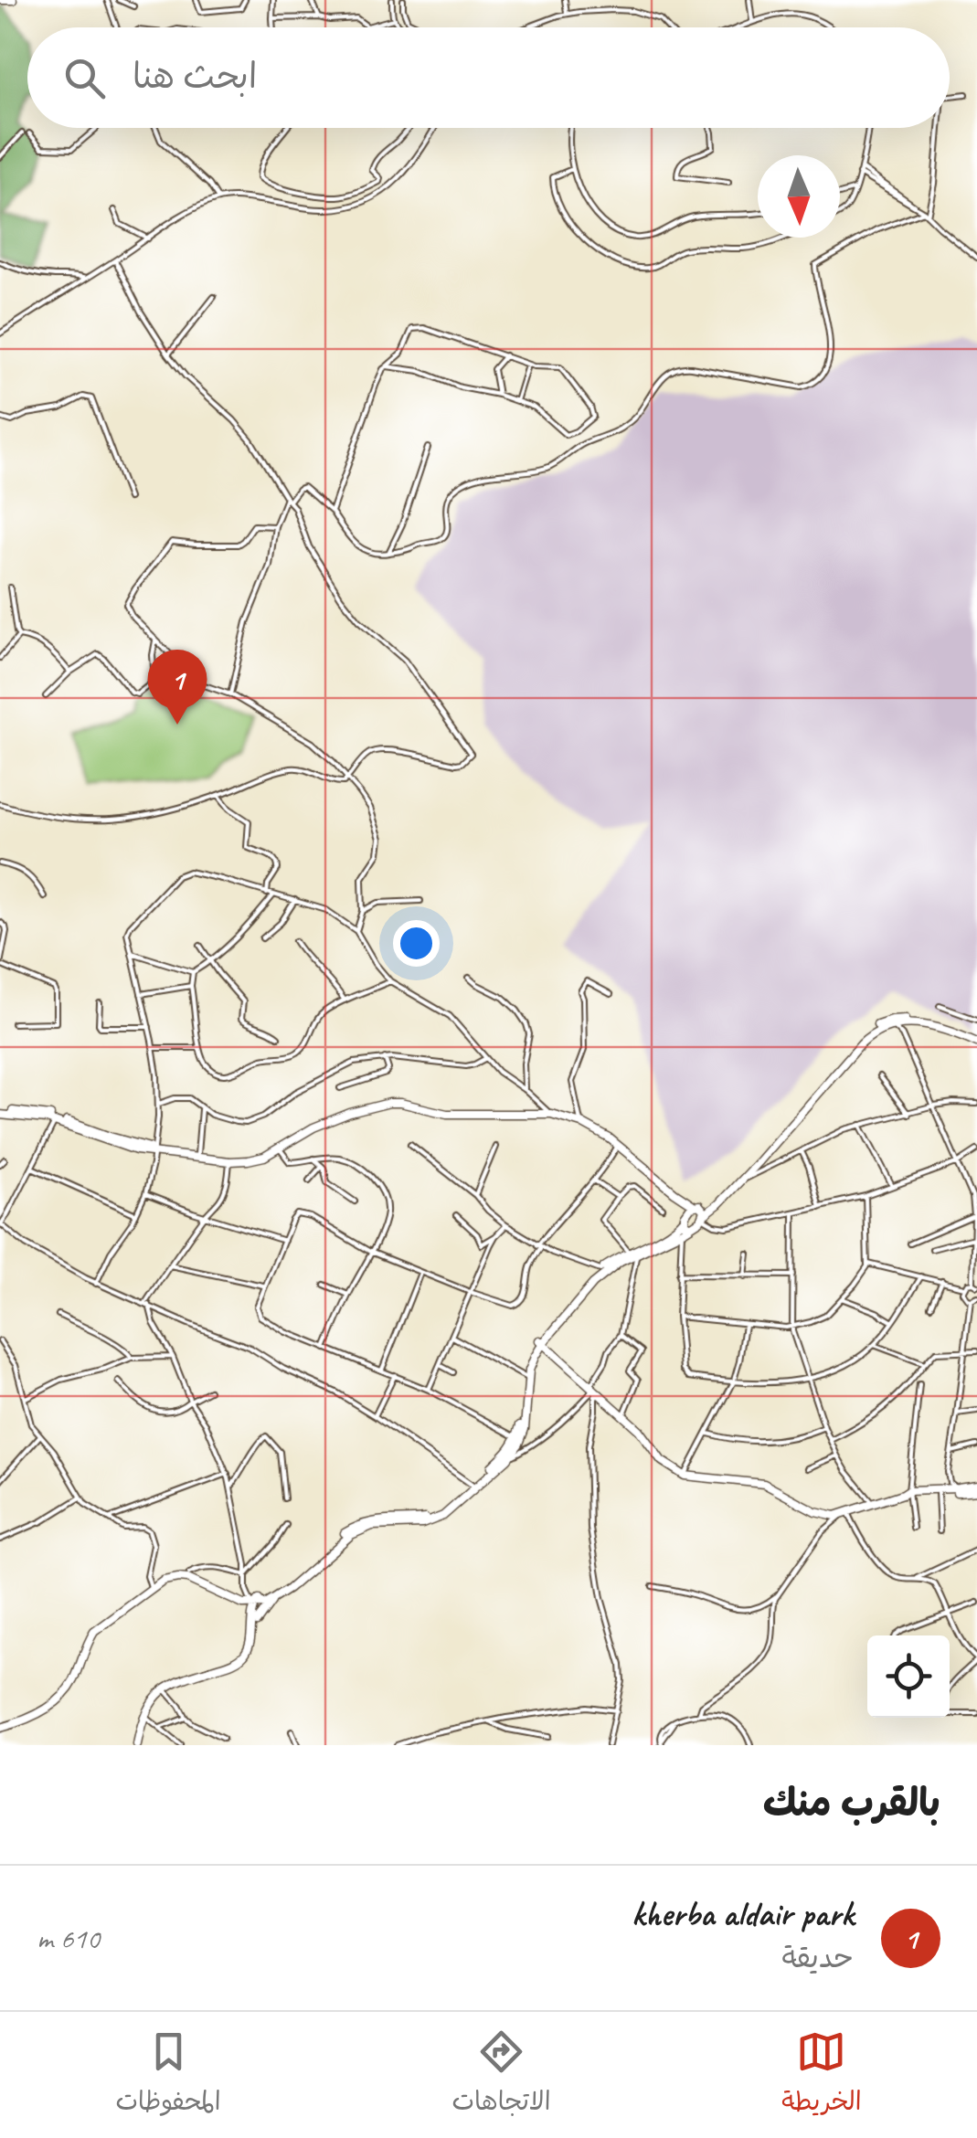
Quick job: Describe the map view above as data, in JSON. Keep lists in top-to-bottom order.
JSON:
{
  "north": "bottom",
  "page": {
    "search": "ابحث هنا",
    "pins": "1",
    "heading": "بالقرب منك",
    "list": [
      {
        "mark": "1",
        "name": "kherba aldair park",
        "note": "حديقة",
        "value": "610 m"
      }
    ],
    "nav": ["الخريطة", "الاتجاهات", "المحفوظات"]
  }
}
